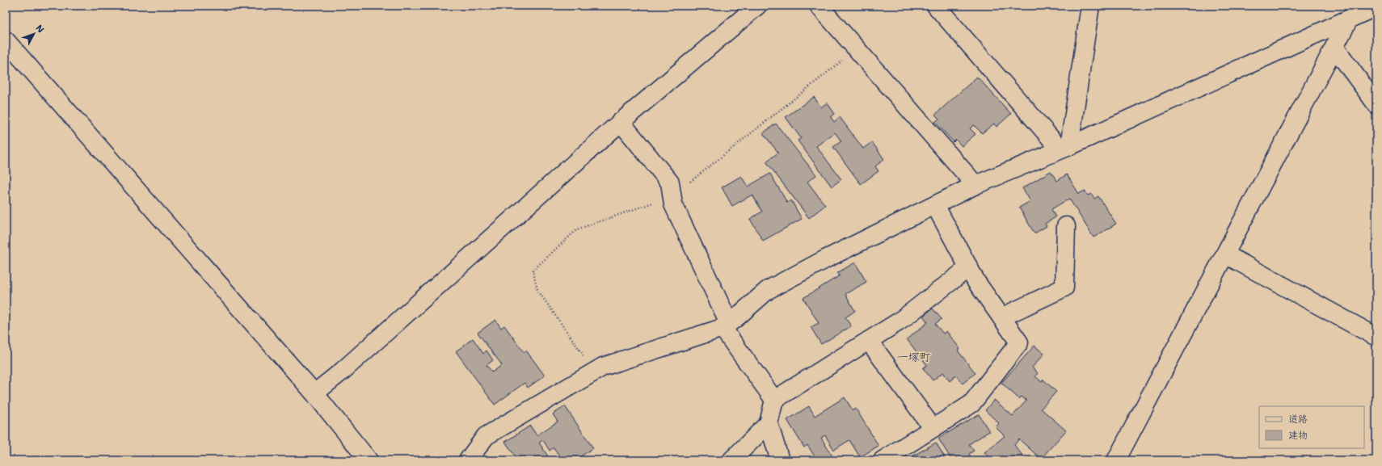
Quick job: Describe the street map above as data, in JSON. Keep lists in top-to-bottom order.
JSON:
{
  "districts": ["一塚町"],
  "legend": ["道路", "建物"],
  "north": "top right"
}
